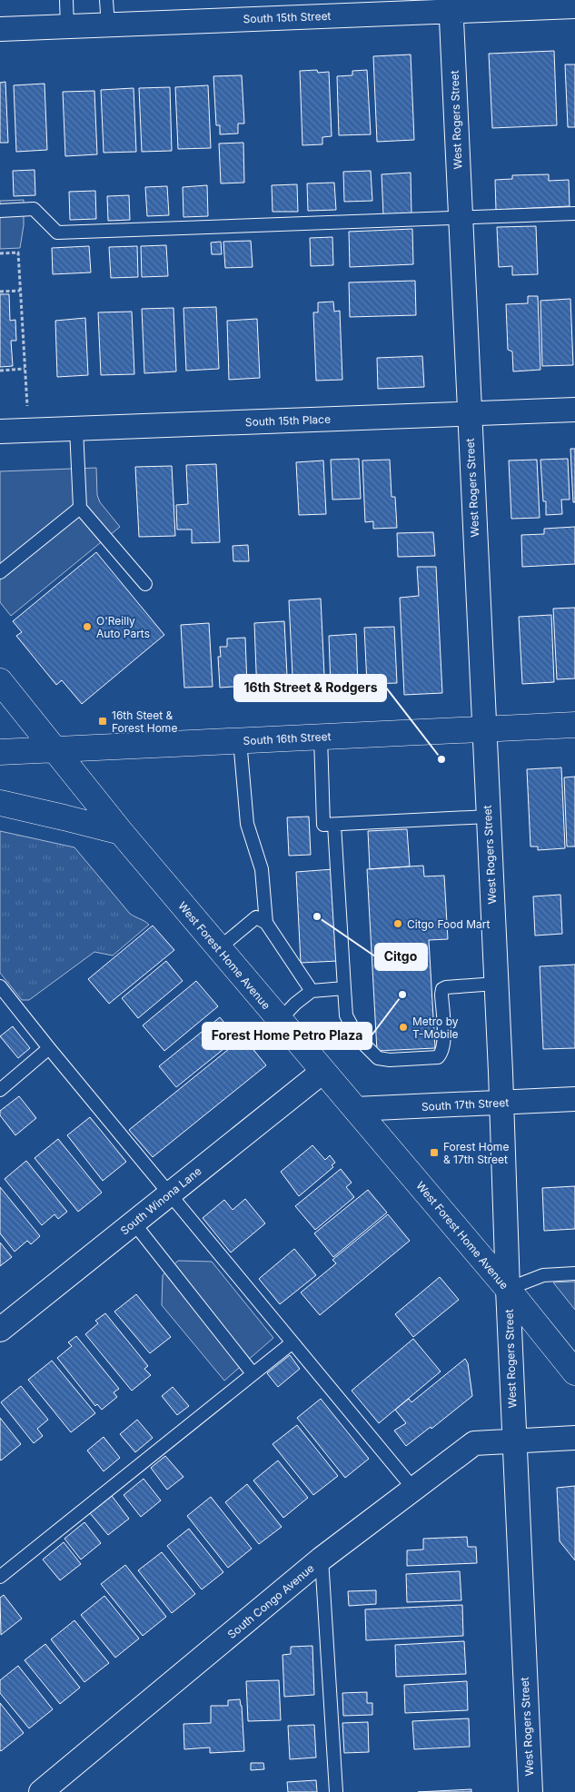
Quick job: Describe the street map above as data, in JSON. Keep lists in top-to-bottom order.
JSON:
{
  "streets": {
    "main road": ["South 16th Street", "West Forest Home Avenue"],
    "street": [
      "South 15th Street",
      "West Rogers Street",
      "South 15th Place",
      "South 17th Street",
      "South Winona Lane",
      "South Congo Avenue"
    ]
  },
  "crossings": [
    ["South 15th Street", "West Rogers Street"],
    ["West Rogers Street", "South 15th Place"],
    ["West Rogers Street", "South 16th Street"],
    ["West Rogers Street", "West Forest Home Avenue"],
    ["West Rogers Street", "South 17th Street"],
    ["West Rogers Street", "South Congo Avenue"],
    ["South 16th Street", "West Forest Home Avenue"],
    ["West Forest Home Avenue", "South 17th Street"],
    ["West Forest Home Avenue", "South Winona Lane"]
  ],
  "places": {
    "other": [
      "O'Reilly Auto Parts",
      "16th Street & Rodgers",
      "Citgo",
      "Citgo Food Mart",
      "Forest Home Petro Plaza",
      "Metro by T-Mobile"
    ],
    "transit": ["16th Steet & Forest Home", "Forest Home & 17th Street"]
  }
}
